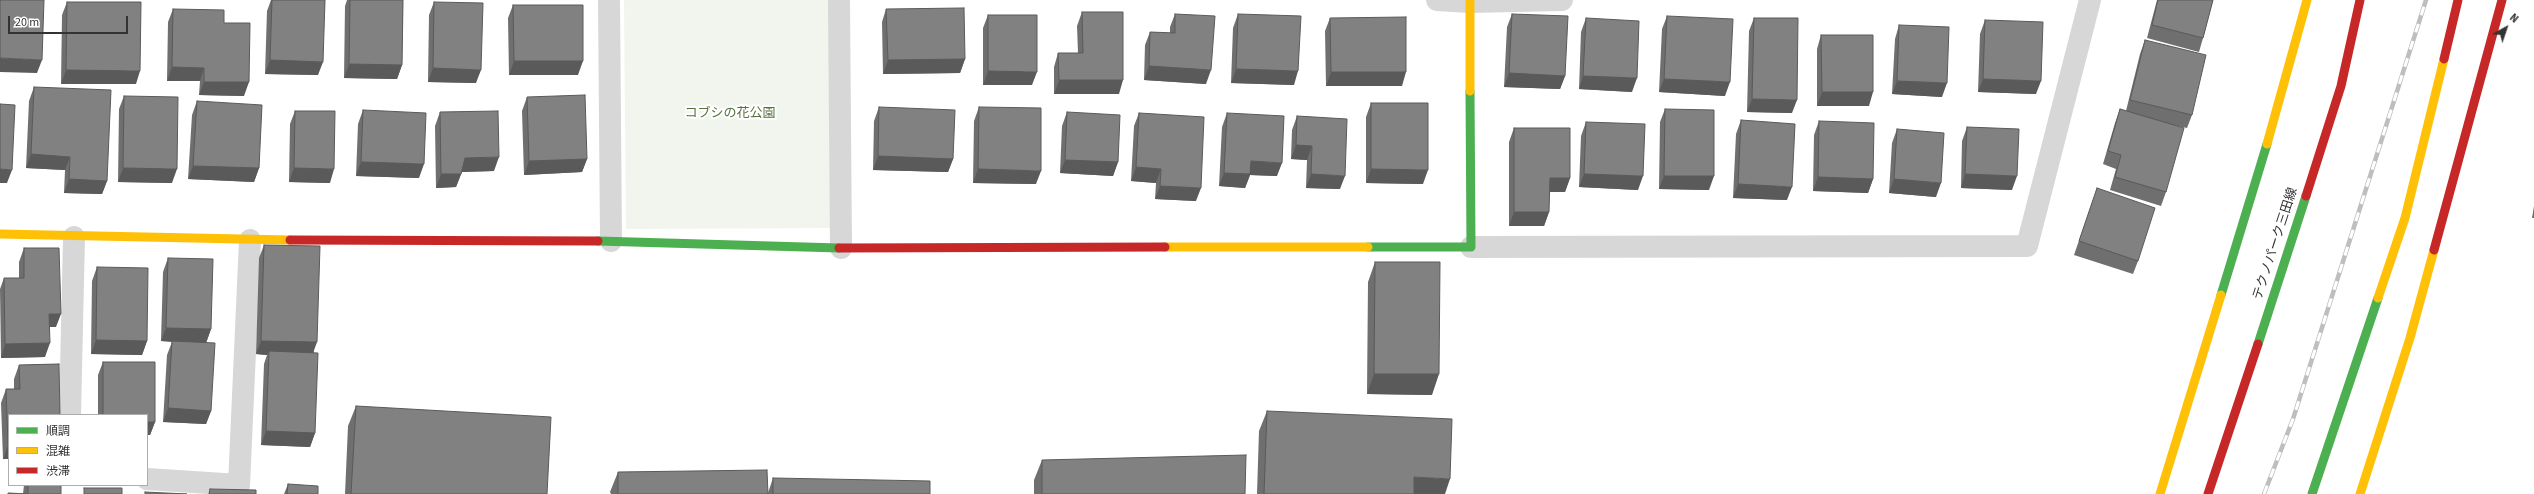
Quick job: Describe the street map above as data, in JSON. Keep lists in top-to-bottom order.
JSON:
{
  "streets": {
    "main road": ["テクノパーク三田線"]
  },
  "parks": ["コブシの花公園"],
  "legend": ["順調", "混雑", "渋滞"],
  "scale_bar": "20 m",
  "north": "top right"
}
